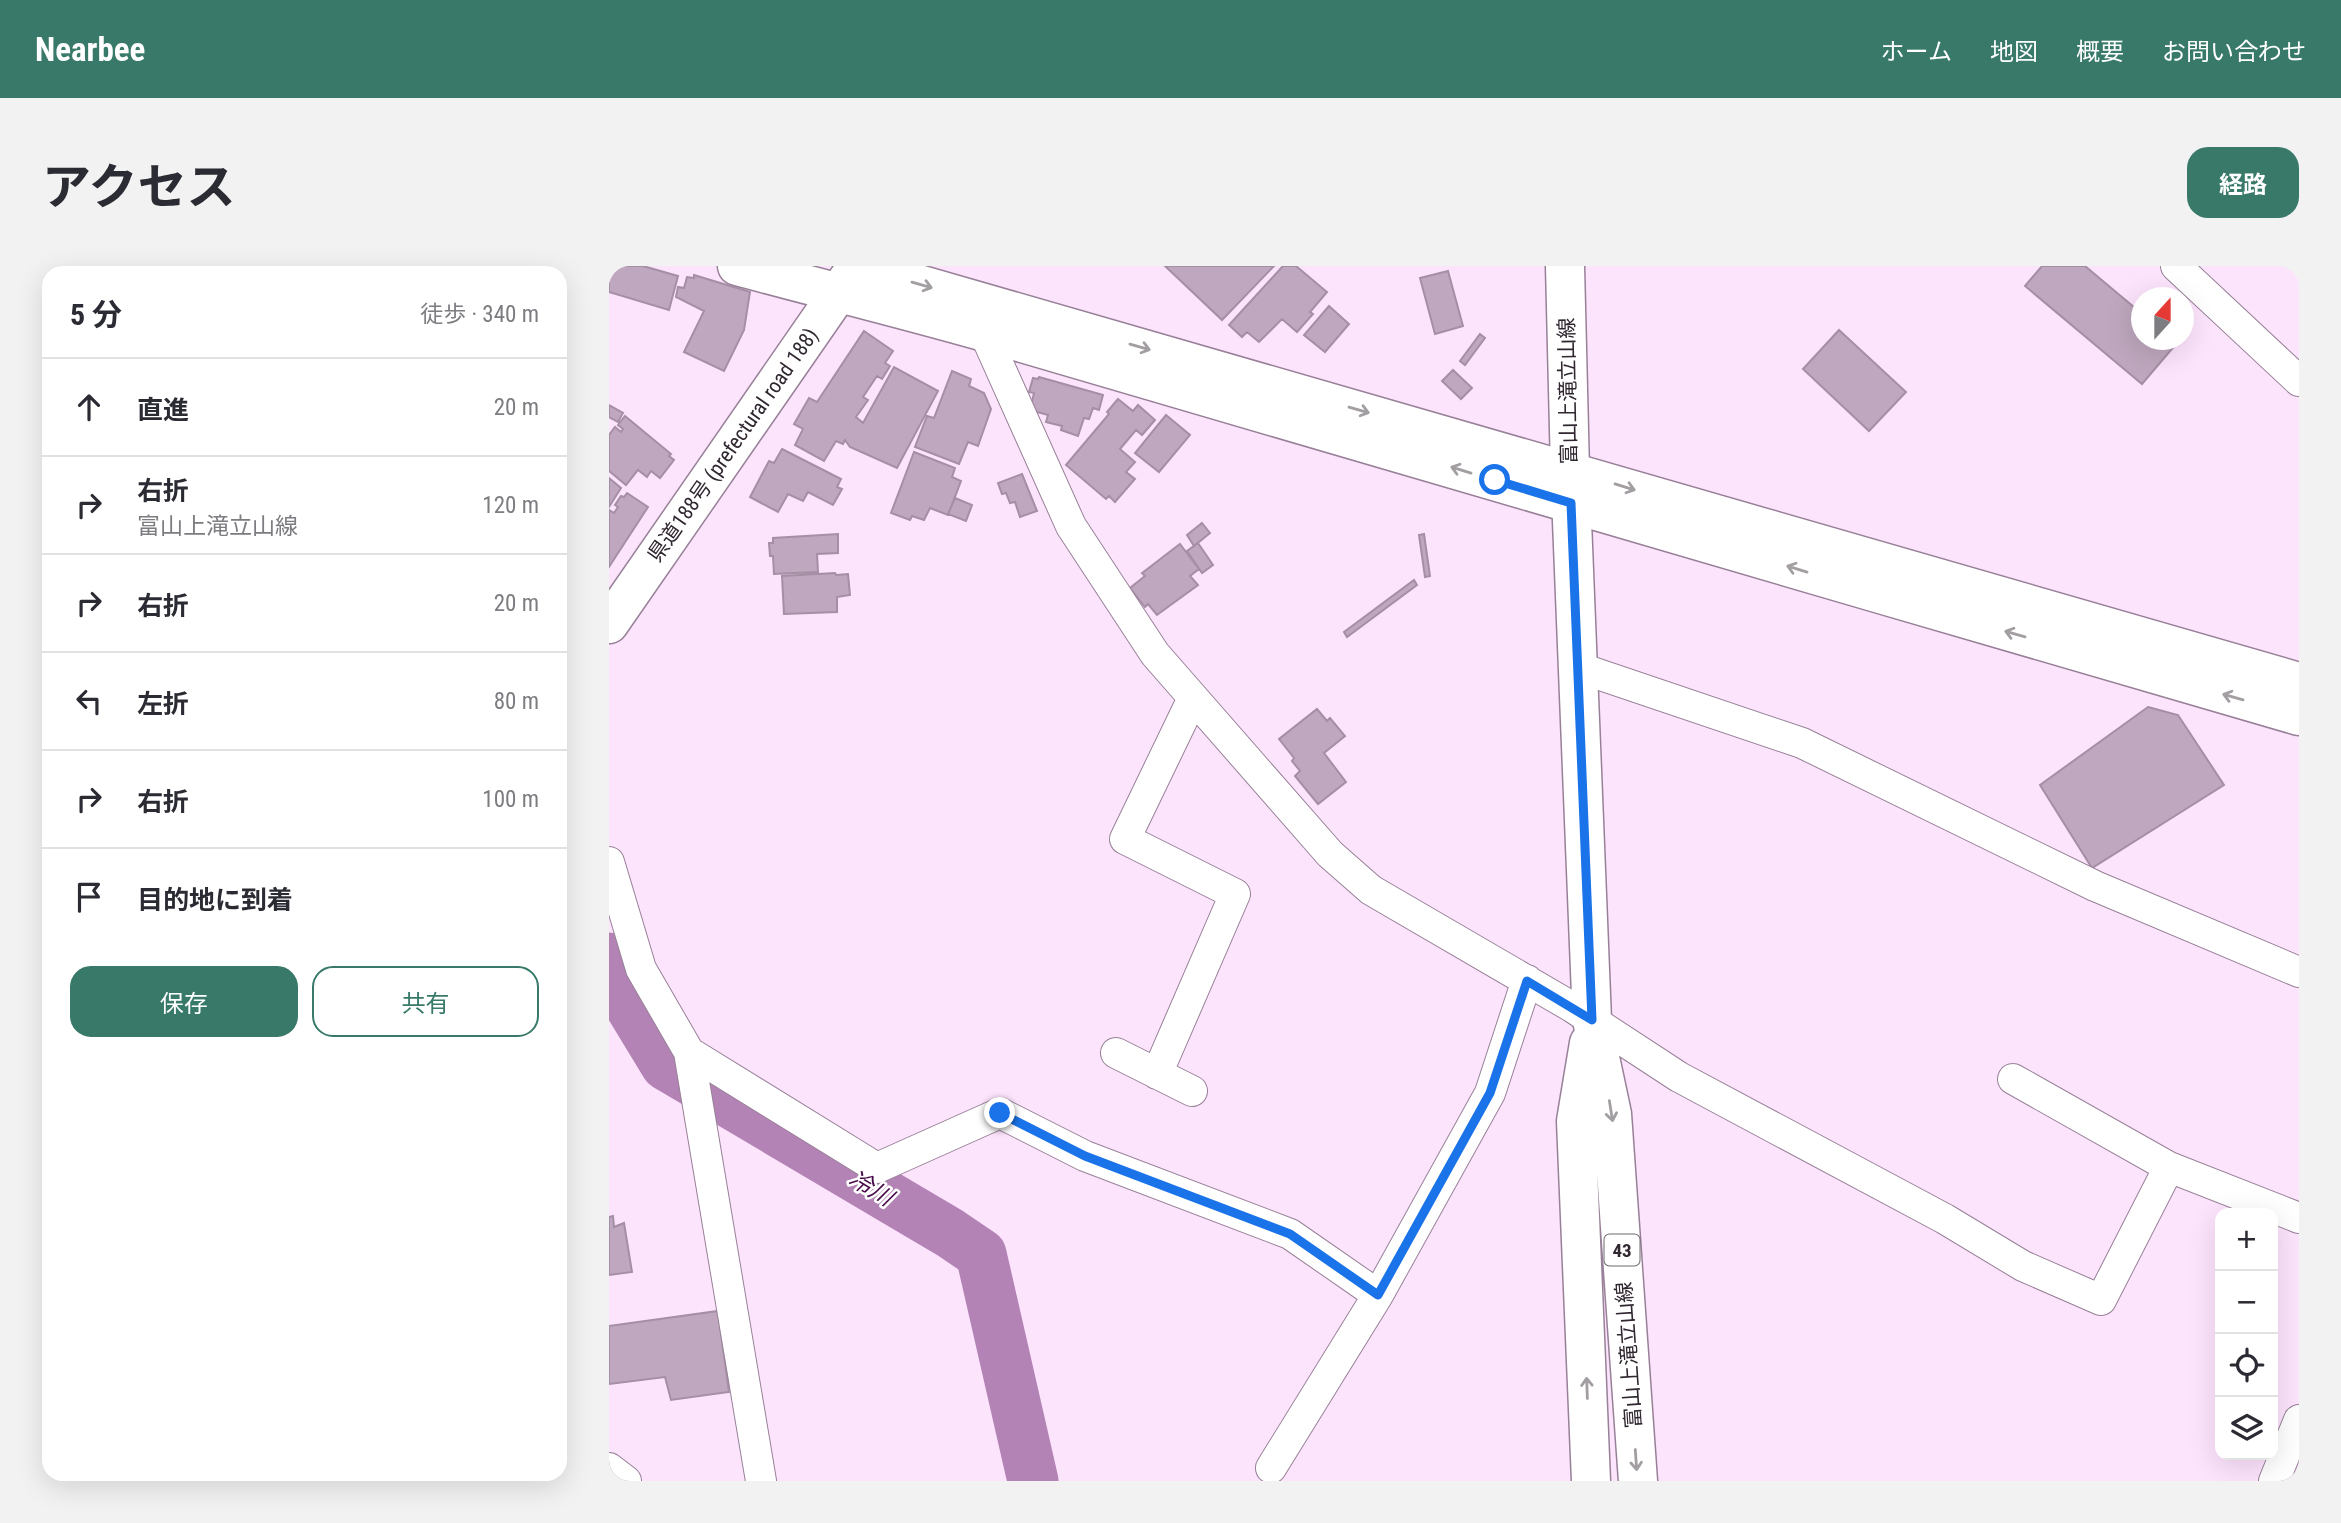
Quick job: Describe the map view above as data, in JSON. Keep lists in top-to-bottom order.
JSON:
{
  "streets": {
    "street": ["富山上滝立山線", "県道188号 (prefectural road 188)", "43"]
  },
  "water": ["冷川"],
  "north": "top",
  "page": {
    "header": "Nearbee",
    "nav": [
      "ホーム",
      "地図",
      "概要",
      "お問い合わせ"
    ],
    "title": "アクセス",
    "buttons": [
      "経路",
      ["保存", "共有"]
    ],
    "heading": ["5 分", "徒歩 · 340 m"],
    "list": [
      ["直進", "20 m"],
      ["右折", "富山上滝立山線", "120 m"],
      ["右折", "20 m"],
      ["左折", "80 m"],
      ["右折", "100 m"],
      "目的地に到着"
    ],
    "map_buttons": ["+", "−"]
  }
}
